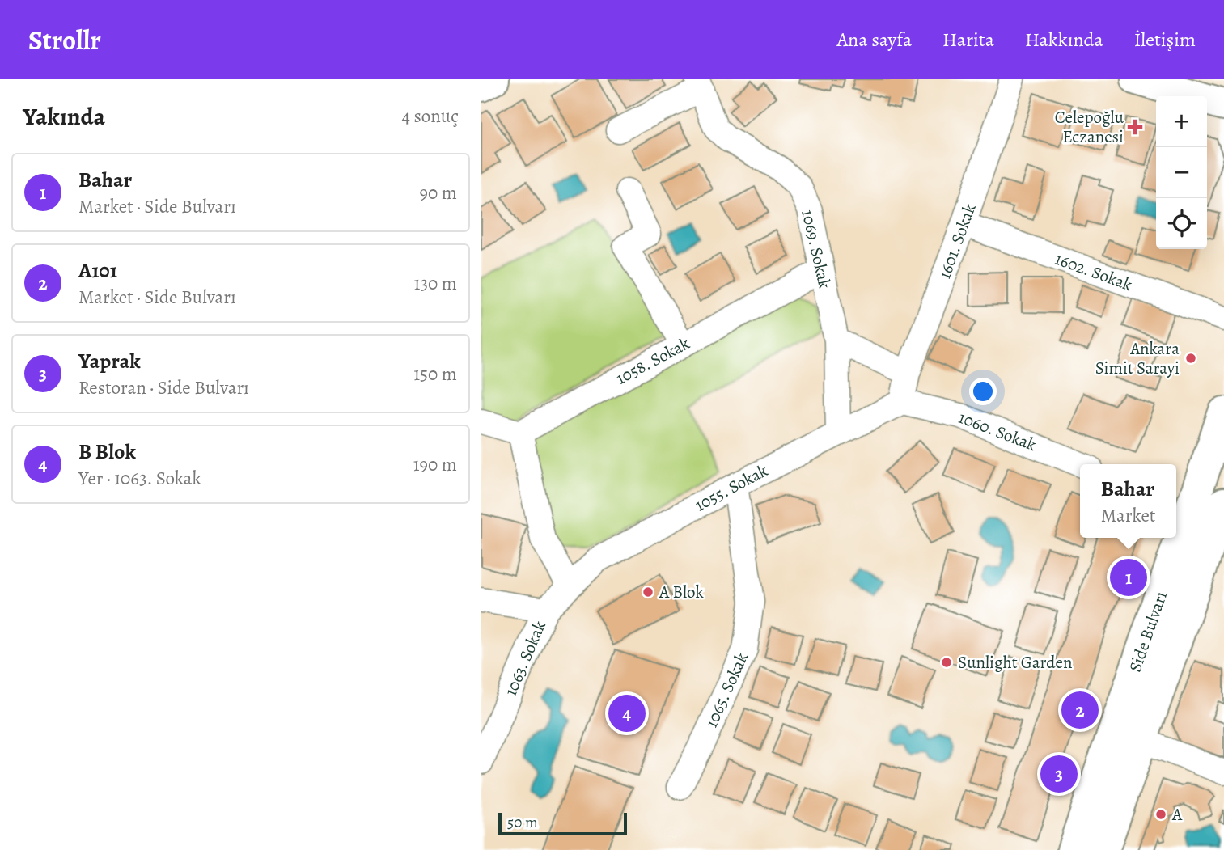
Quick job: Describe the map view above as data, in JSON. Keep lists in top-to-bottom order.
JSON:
{
  "streets": {
    "main road": ["Side Bulvarı"],
    "street": [
      "1601. Sokak",
      "1069. Sokak",
      "1602. Sokak",
      "1058. Sokak",
      "1060. Sokak",
      "1055. Sokak",
      "1063. Sokak",
      "1065. Sokak"
    ]
  },
  "crossings": [
    ["1601. Sokak", "1602. Sokak"],
    ["1601. Sokak", "1060. Sokak"],
    ["1601. Sokak", "1055. Sokak"],
    ["1069. Sokak", "1058. Sokak"],
    ["1069. Sokak", "1055. Sokak"],
    ["1060. Sokak", "1055. Sokak"],
    ["1055. Sokak", "1063. Sokak"],
    ["1055. Sokak", "1065. Sokak"]
  ],
  "places": {
    "health": ["Celepoğlu Eczanesi"],
    "other": [
      "Ankara Simit Sarayi",
      "A Blok",
      "Sunlight Garden",
      "A"
    ]
  },
  "scale_bar": "50 m",
  "page": {
    "header": "Strollr",
    "nav": [
      "Ana sayfa",
      "Harita",
      "Hakkında",
      "İletişim"
    ],
    "heading": ["Yakında", "4 sonuç"],
    "map_buttons": ["+", "−"],
    "list": [
      {
        "mark": "1",
        "name": "Bahar",
        "note": "Market · Side Bulvarı",
        "value": "90 m"
      },
      {
        "mark": "2",
        "name": "A101",
        "note": "Market · Side Bulvarı",
        "value": "130 m"
      },
      {
        "mark": "3",
        "name": "Yaprak",
        "note": "Restoran · Side Bulvarı",
        "value": "150 m"
      },
      {
        "mark": "4",
        "name": "B Blok",
        "note": "Yer · 1063. Sokak",
        "value": "190 m"
      }
    ],
    "popup": ["Bahar", "Market"],
    "pins": [
      "1",
      "2",
      "4",
      "3"
    ],
    "scale": "50 m"
  }
}
